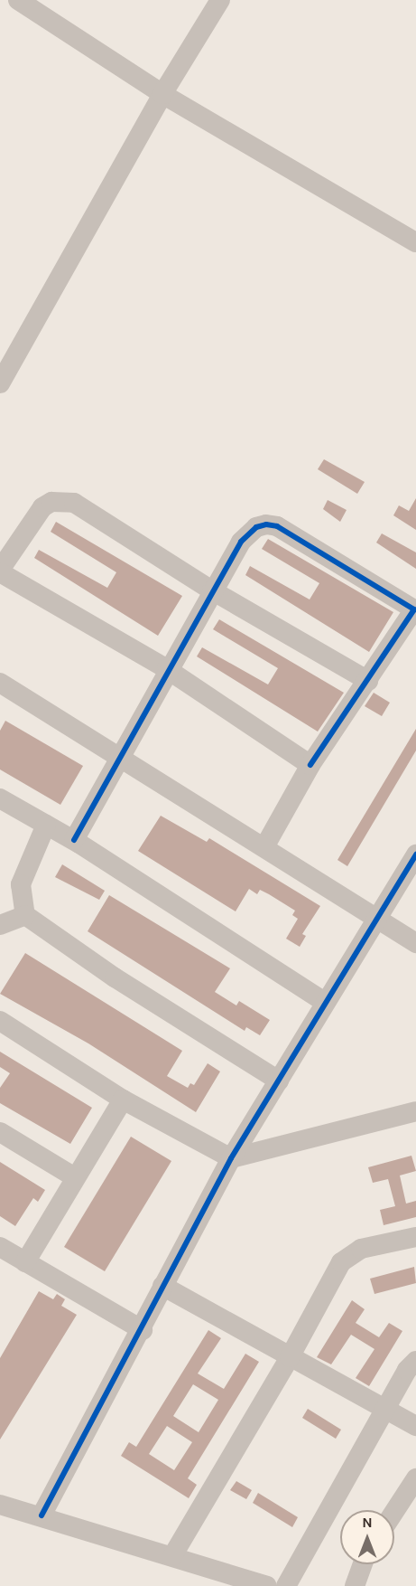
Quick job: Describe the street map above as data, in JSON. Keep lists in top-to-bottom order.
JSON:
{
  "north": "top"
}
